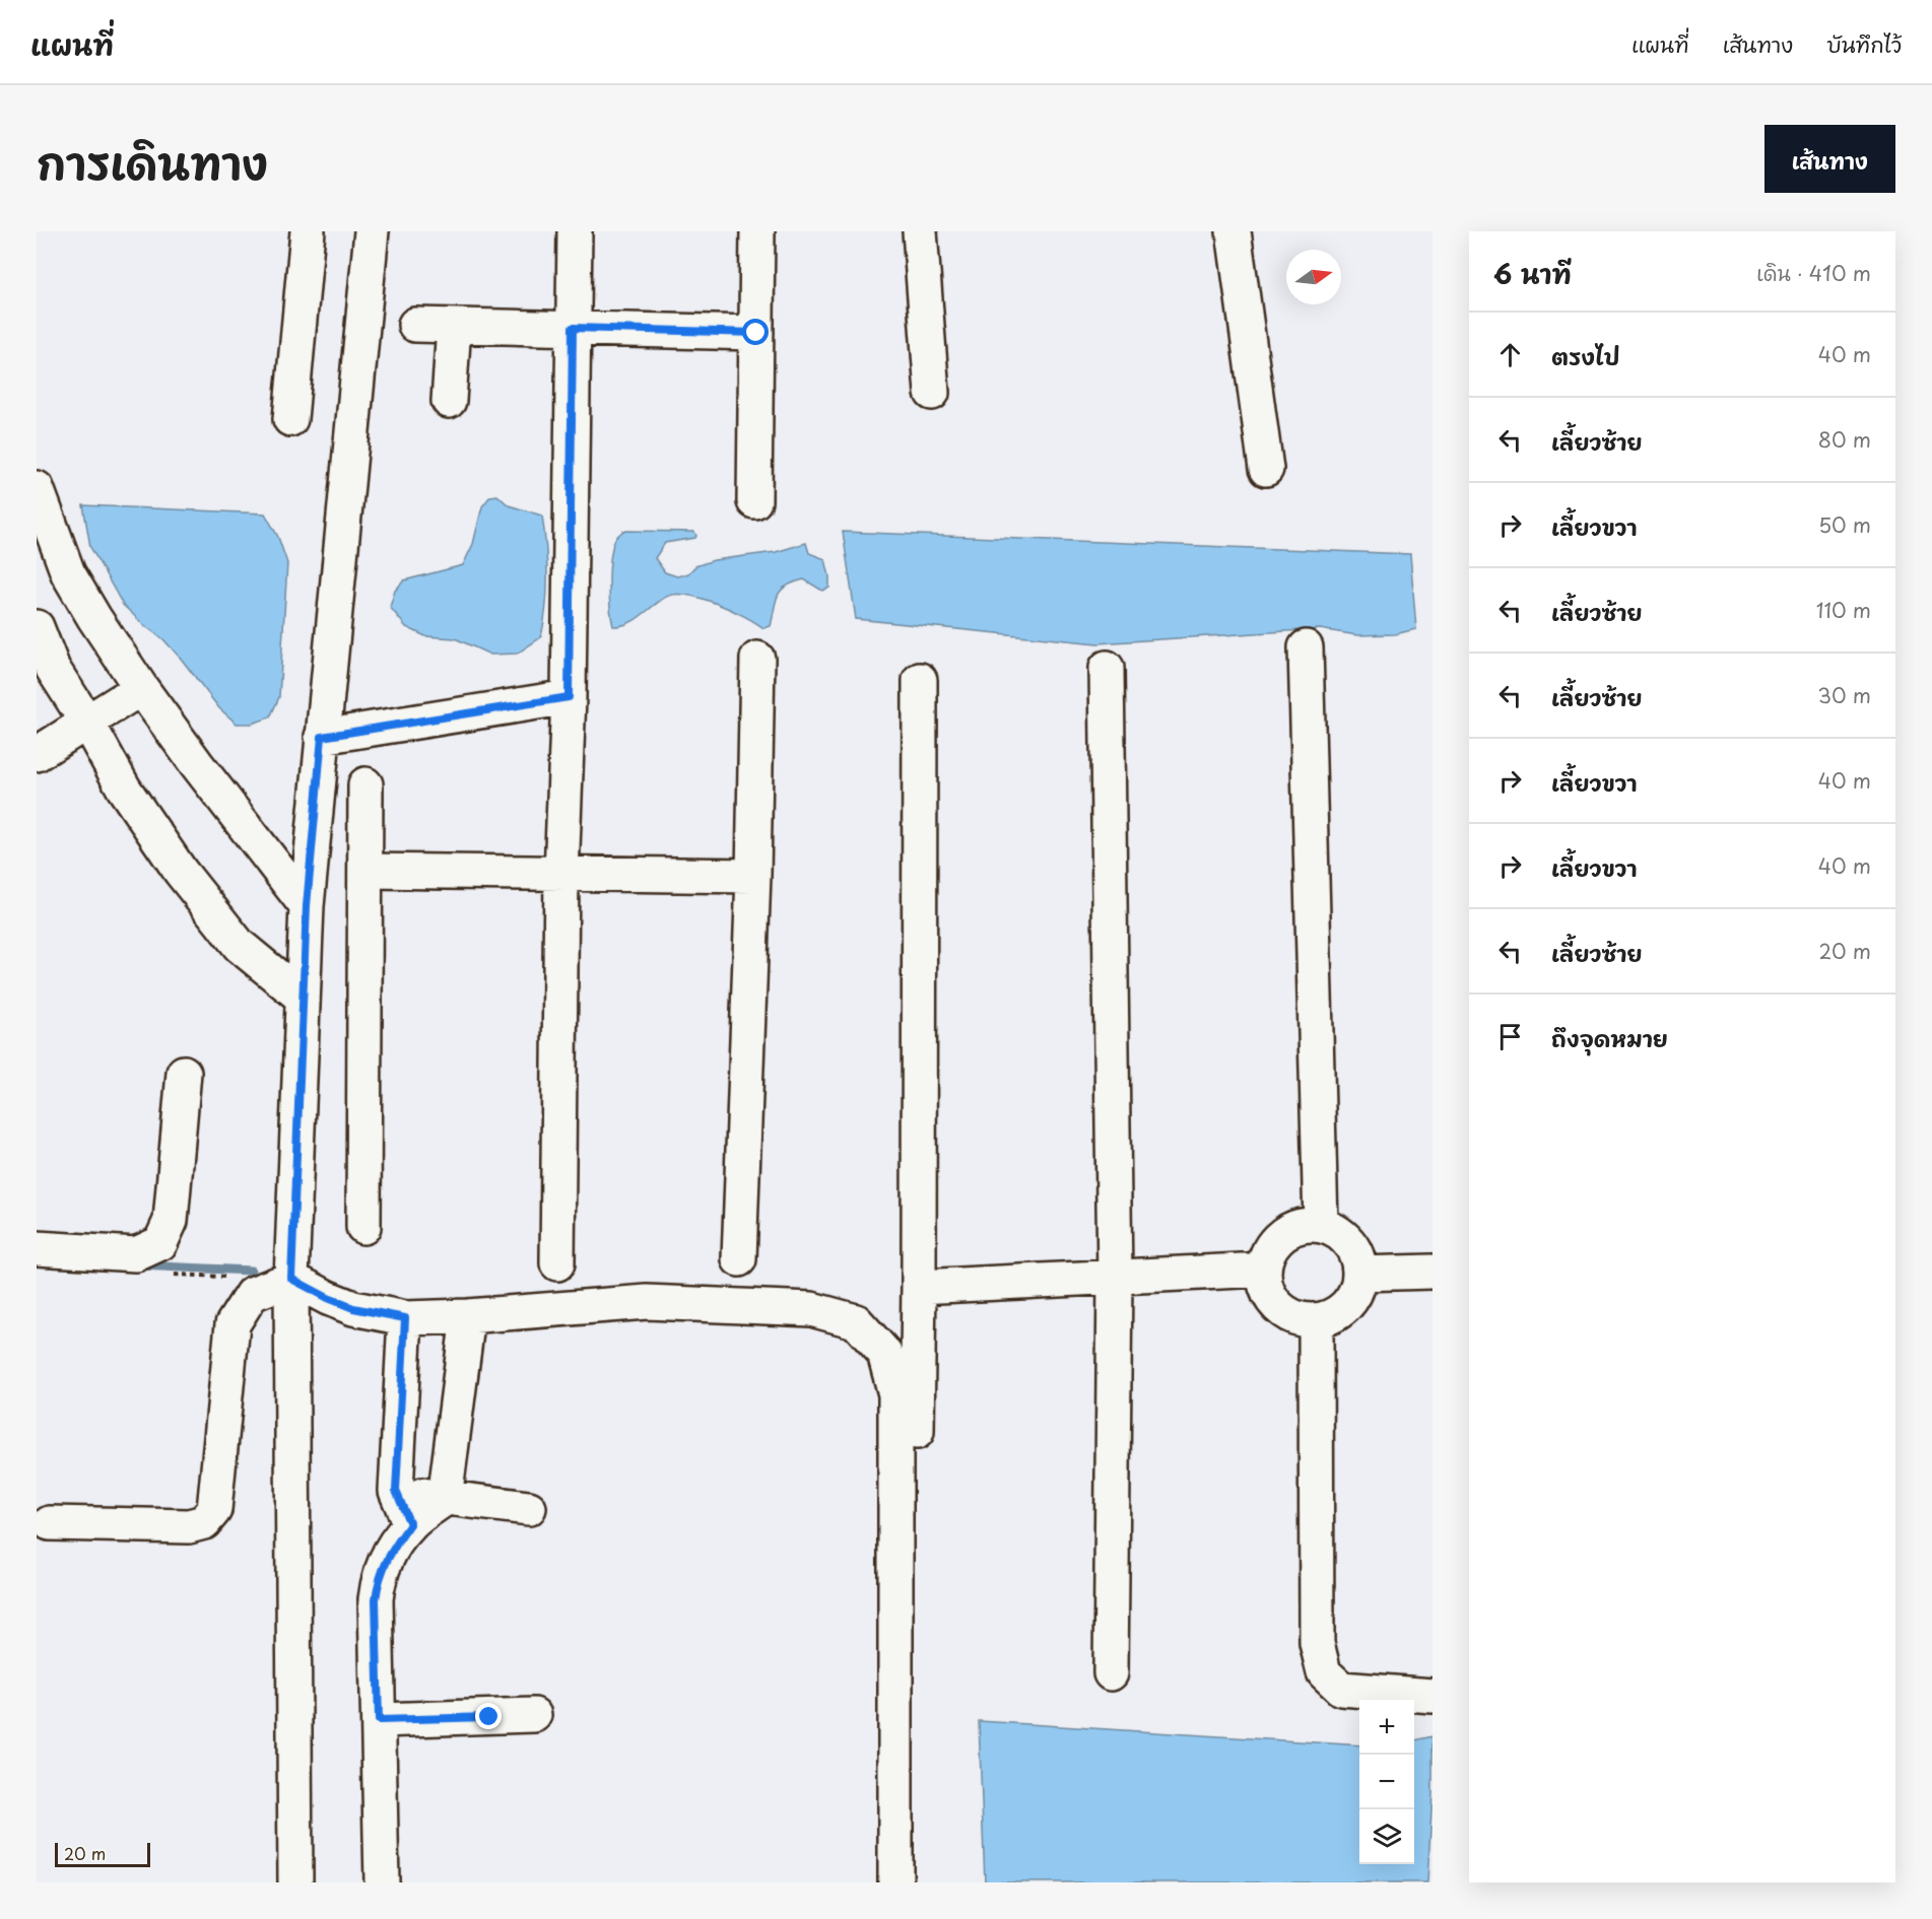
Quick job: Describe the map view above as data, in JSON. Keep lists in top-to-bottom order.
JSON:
{
  "scale_bar": "20 m",
  "north": "right",
  "page": {
    "header": "แผนที่",
    "nav": ["แผนที่", "เส้นทาง", "บันทึกไว้"],
    "title": "การเดินทาง",
    "buttons": "เส้นทาง",
    "heading": ["6 นาที", "เดิน · 410 m"],
    "list": [
      ["ตรงไป", "40 m"],
      ["เลี้ยวซ้าย", "80 m"],
      ["เลี้ยวขวา", "50 m"],
      ["เลี้ยวซ้าย", "110 m"],
      ["เลี้ยวซ้าย", "30 m"],
      ["เลี้ยวขวา", "40 m"],
      ["เลี้ยวขวา", "40 m"],
      ["เลี้ยวซ้าย", "20 m"],
      "ถึงจุดหมาย"
    ],
    "map_buttons": ["+", "−"],
    "scale": "20 m"
  }
}
